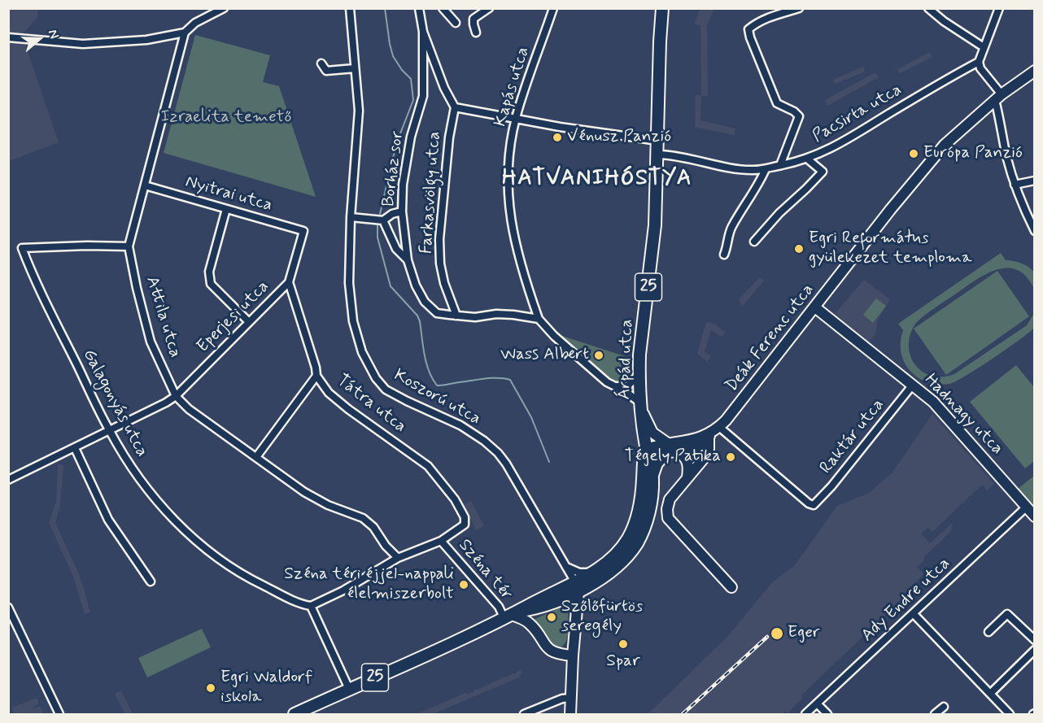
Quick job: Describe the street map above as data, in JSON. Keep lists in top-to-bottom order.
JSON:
{
  "streets": {
    "main road": ["25", "Árpád utca"],
    "street": [
      "Kapás utca",
      "Pacsirta utca",
      "Borház sor",
      "Farkasvölgy utca",
      "Nyitrai utca",
      "Attila utca",
      "Eperjesi utca",
      "Deák Ferenc utca",
      "Koszorú utca",
      "Galagonyás utca",
      "Tátra utca",
      "Hadnagy utca",
      "Raktár utca",
      "Széna tér",
      "Ady Endre utca"
    ]
  },
  "crossings": [
    ["Pacsirta utca", "Árpád utca"],
    ["Borház sor", "Farkasvölgy utca"],
    ["Nyitrai utca", "Attila utca"],
    ["Nyitrai utca", "Eperjesi utca"],
    ["Nyitrai utca", "Tátra utca"],
    ["25", "Árpád utca"],
    ["25", "Koszorú utca"],
    ["25", "Széna tér"],
    ["Attila utca", "Eperjesi utca"],
    ["Attila utca", "Galagonyás utca"],
    ["Eperjesi utca", "Galagonyás utca"],
    ["Eperjesi utca", "Tátra utca"],
    ["Deák Ferenc utca", "Hadnagy utca"],
    ["Deák Ferenc utca", "Raktár utca"],
    ["Tátra utca", "Széna tér"],
    ["Hadnagy utca", "Raktár utca"],
    ["Hadnagy utca", "Ady Endre utca"]
  ],
  "districts": ["HATVANIHÓSTYA"],
  "parks": ["Izraelita temető"],
  "places": [
    "Vénusz Panzió",
    "Európa Panzió",
    "Egri Református gyülekezet temploma",
    "Wass Albert",
    "Tégely Patika",
    "Széna téri éjjel-nappali élelmiszerbolt",
    "Szőlőfürtös seregély",
    "Eger",
    "Spar",
    "Egri Waldorf iskola"
  ],
  "north": "right"
}
